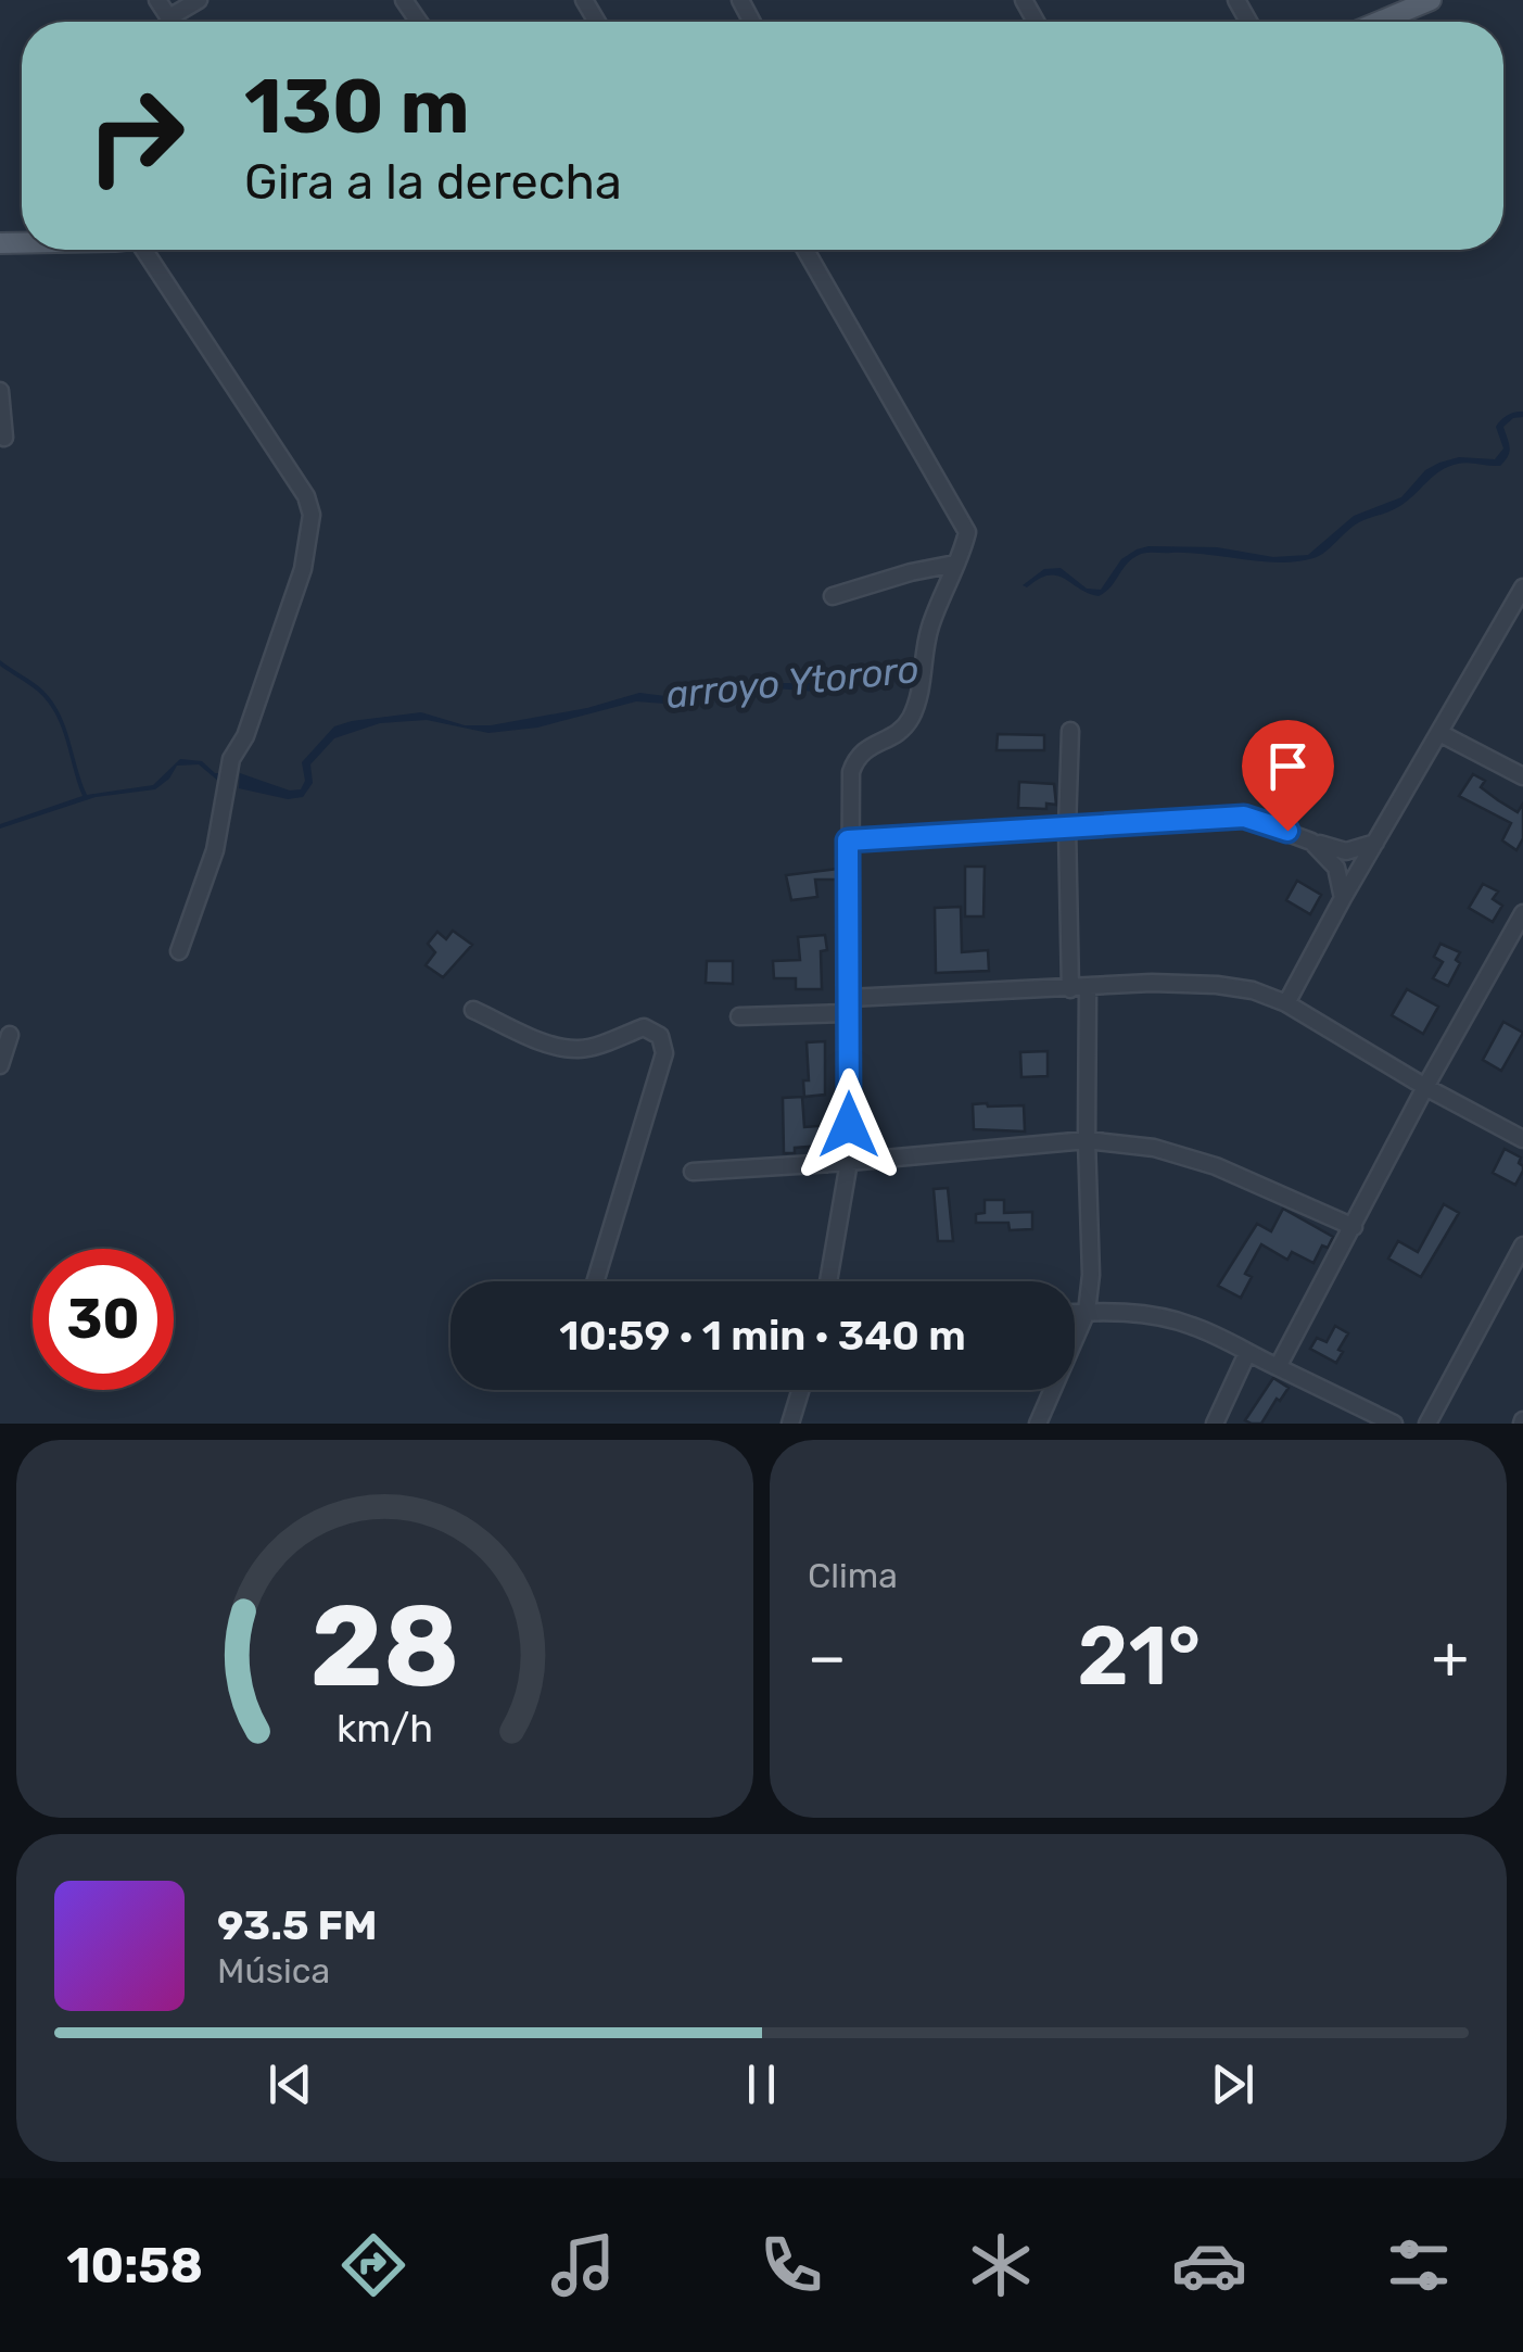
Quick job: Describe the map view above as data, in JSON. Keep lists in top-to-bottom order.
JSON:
{
  "water": ["arroyo Ytororo"],
  "page": {
    "turn": ["130 m", "Gira a la derecha"],
    "limit": "30",
    "trip": "10:59 · 1 min · 340 m",
    "tile": "Clima",
    "heat": ["−", "21°", "+"],
    "song": ["93.5 FM", "Música"],
    "tabs": "10:58",
    "gauge": ["28", "km/h"]
  }
}
